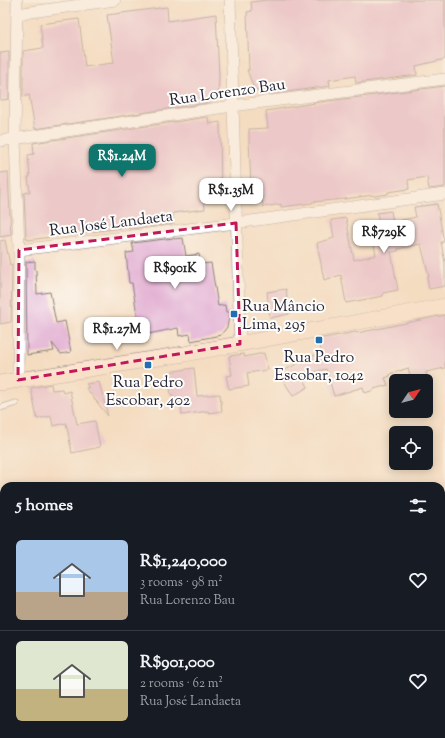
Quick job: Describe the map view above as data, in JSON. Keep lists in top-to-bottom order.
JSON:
{
  "streets": {
    "street": ["Rua Lorenzo Bau", "Rua José Landaeta"]
  },
  "places": {
    "transit": ["Rua Mâncio Lima, 295", "Rua Pedro Escobar, 1042", "Rua Pedro Escobar, 402"]
  },
  "north": "top right",
  "page": {
    "price": [
      "R$1.24M",
      "R$1.35M",
      "R$729K",
      "R$901K",
      "R$1.27M"
    ],
    "heading": "5 homes",
    "list": [
      {
        "name": "R$1,240,000",
        "note": "3 rooms · 98 m² · Rua Lorenzo Bau"
      },
      {
        "name": "R$901,000",
        "note": "2 rooms · 62 m² · Rua José Landaeta"
      }
    ]
  }
}
